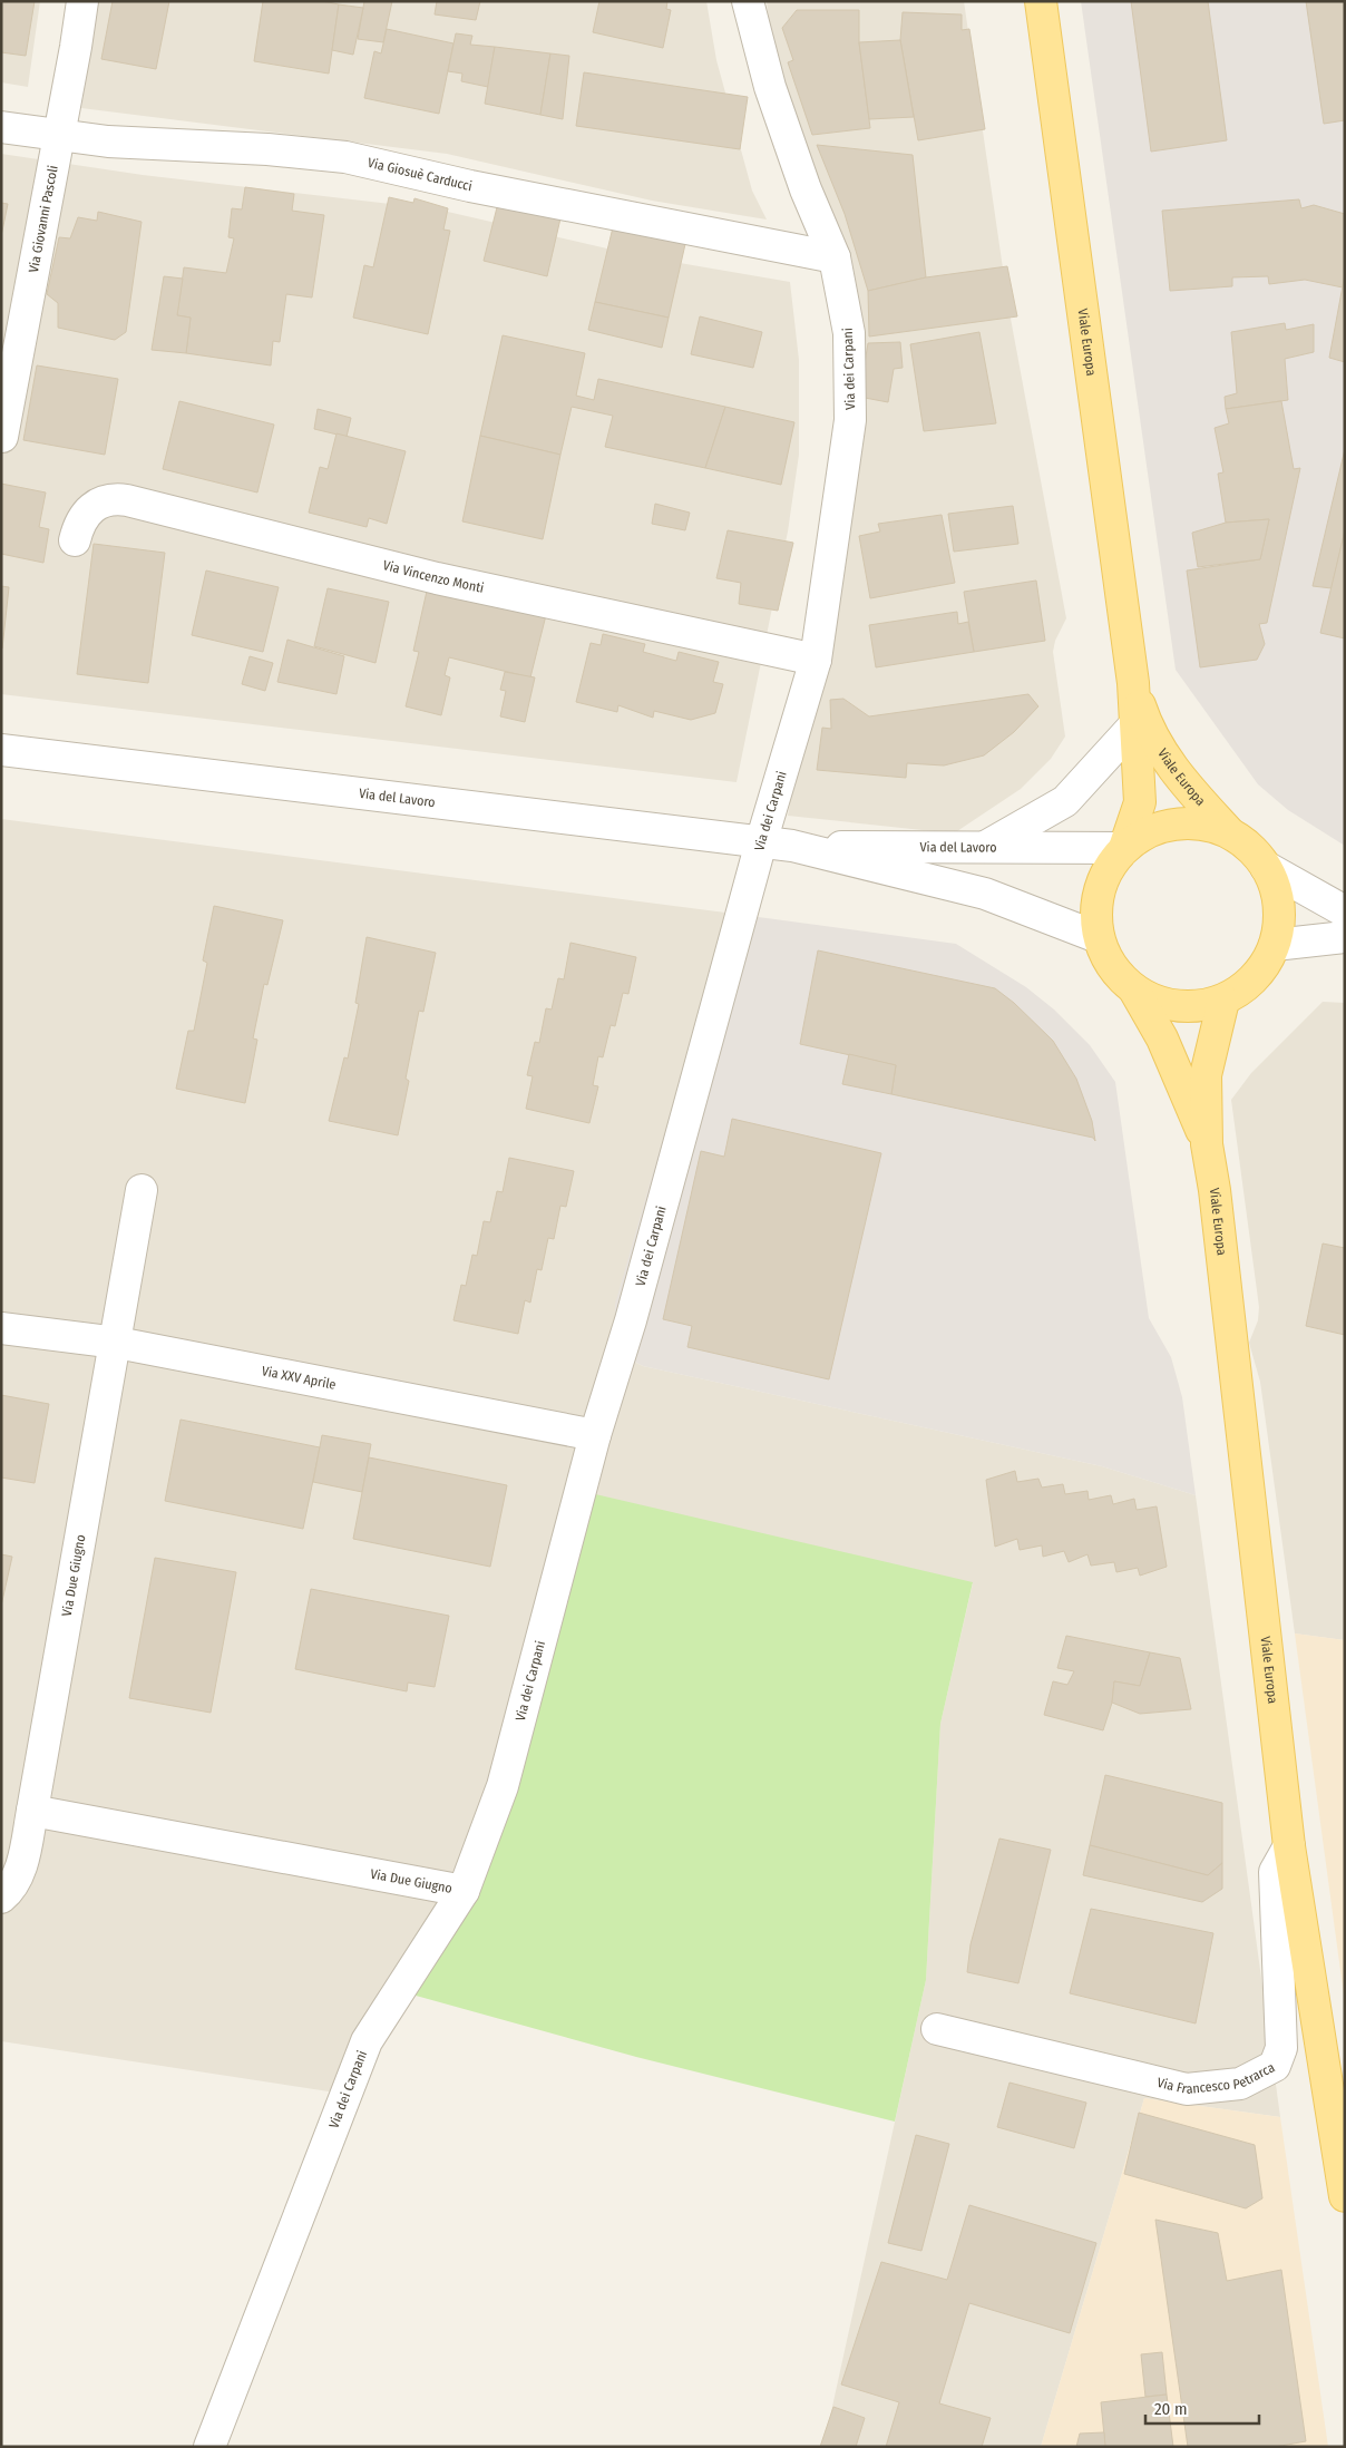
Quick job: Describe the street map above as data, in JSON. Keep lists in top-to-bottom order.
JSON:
{
  "streets": {
    "main road": ["Viale Europa"],
    "street": [
      "Via Giosuè Carducci",
      "Via Giovanni Pascoli",
      "Via dei Carpani",
      "Via Vincenzo Monti",
      "Via del Lavoro",
      "Via XXV Aprile",
      "Via Due Giugno",
      "Via Francesco Petrarca"
    ]
  },
  "crossings": [
    ["Via Giosuè Carducci", "Via Giovanni Pascoli"],
    ["Via Giosuè Carducci", "Via dei Carpani"],
    ["Viale Europa", "Via del Lavoro"],
    ["Viale Europa", "Via Francesco Petrarca"],
    ["Via dei Carpani", "Via Vincenzo Monti"],
    ["Via dei Carpani", "Via del Lavoro"],
    ["Via dei Carpani", "Via XXV Aprile"],
    ["Via dei Carpani", "Via Due Giugno"],
    ["Via XXV Aprile", "Via Due Giugno"]
  ],
  "scale_bar": "20 m"
}
